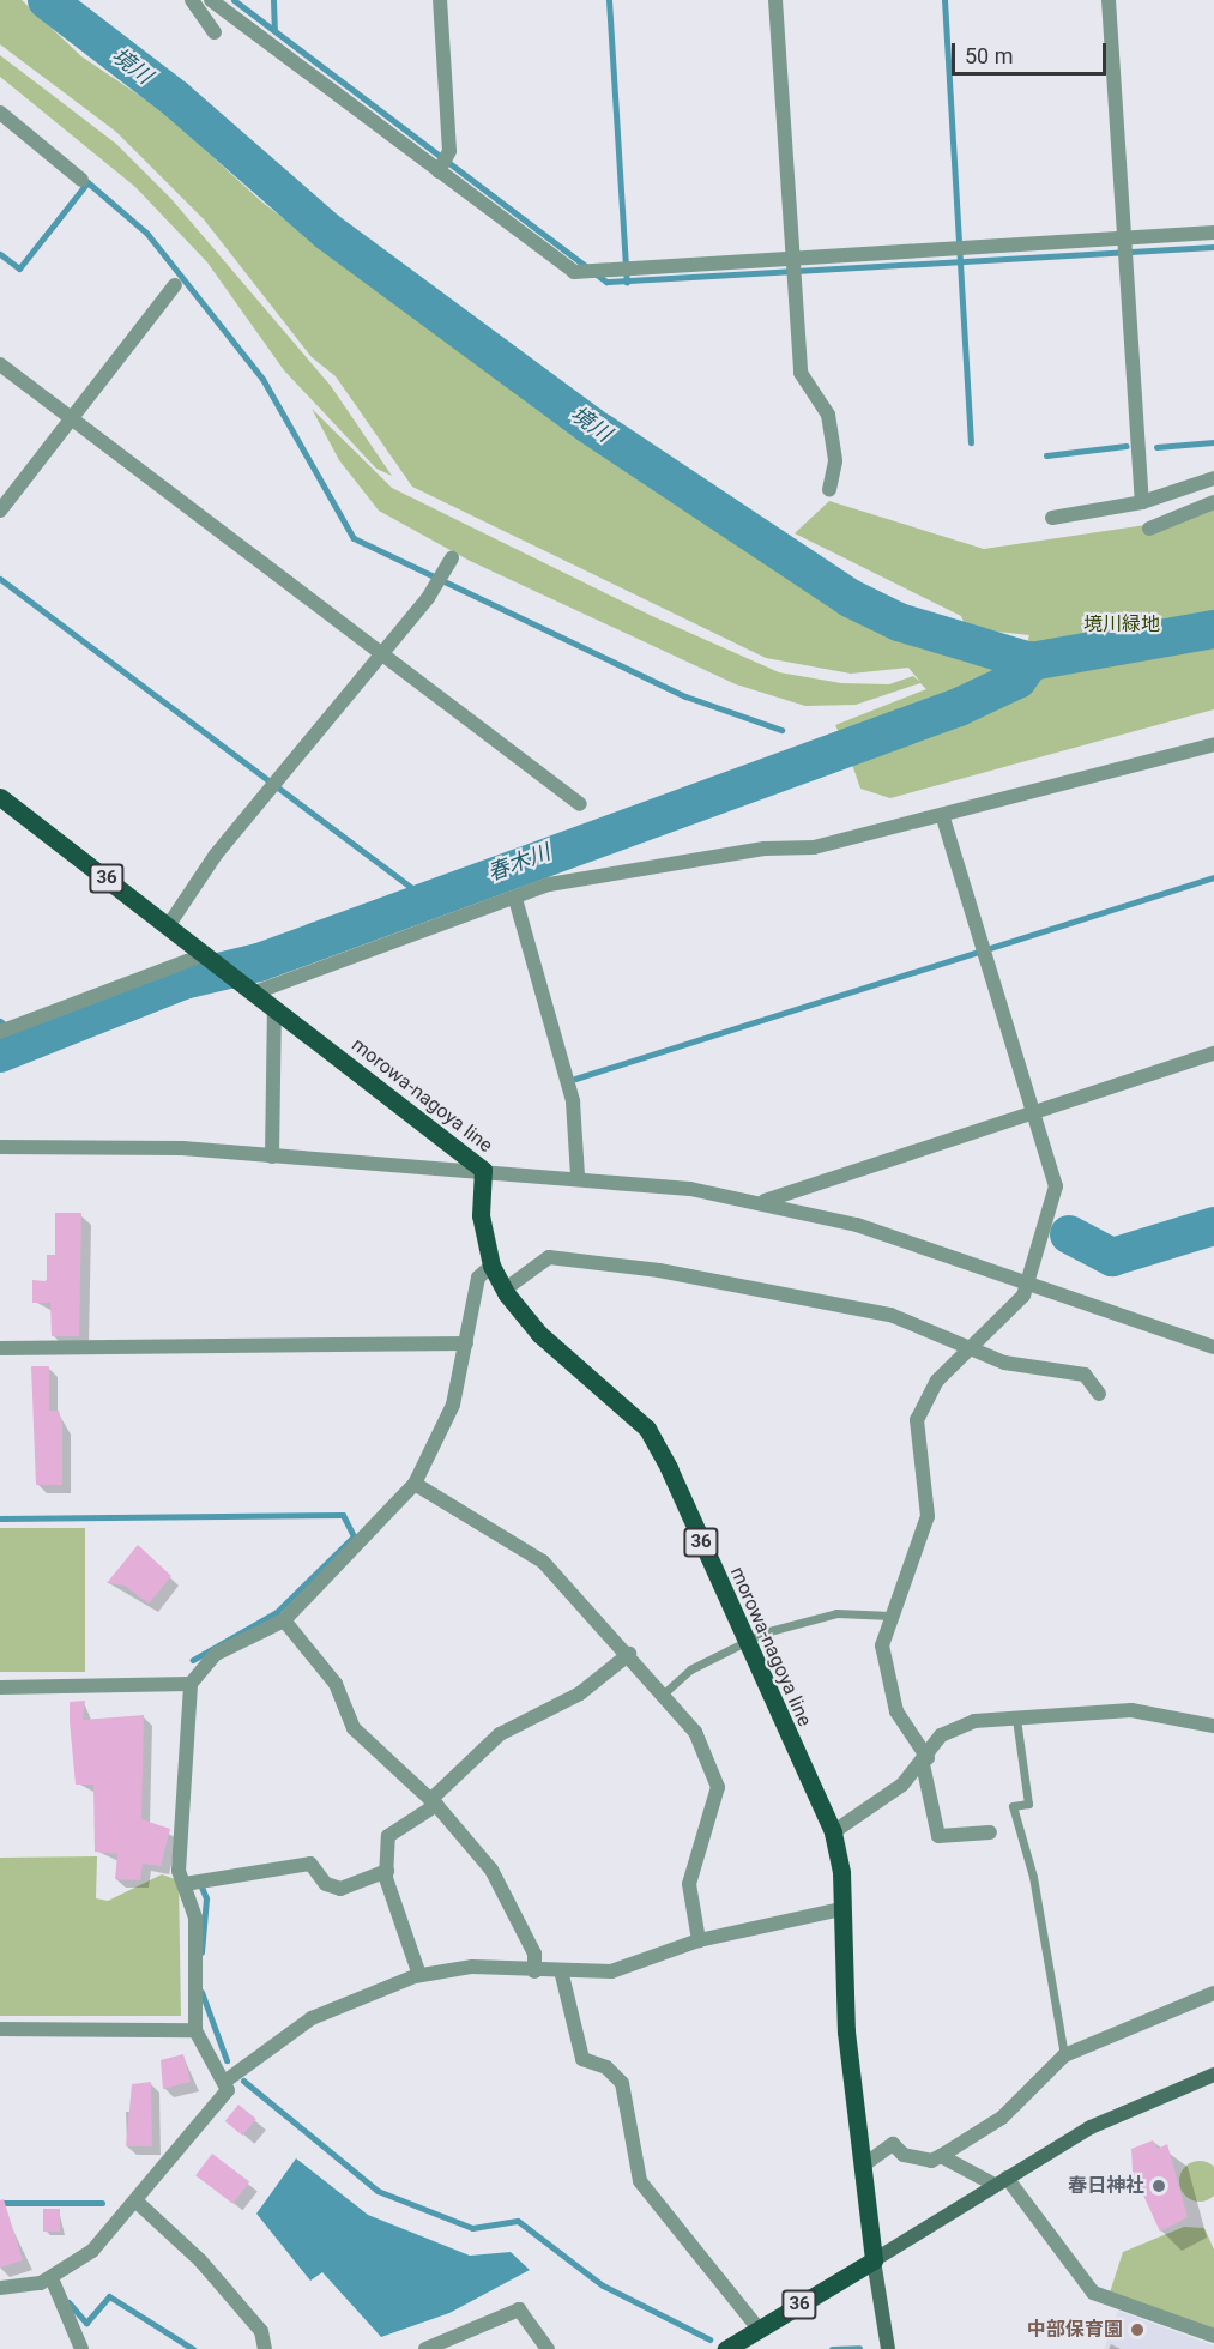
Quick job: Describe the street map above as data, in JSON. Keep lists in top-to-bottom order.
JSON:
{
  "streets": {
    "main road": ["36", "morowa-nagoya line"]
  },
  "crossings": [
    ["36", "morowa-nagoya line"]
  ],
  "water": ["境川", "春木川"],
  "parks": ["境川緑地"],
  "places": ["春日神社", "中部保育園"],
  "scale_bar": "50 m"
}
